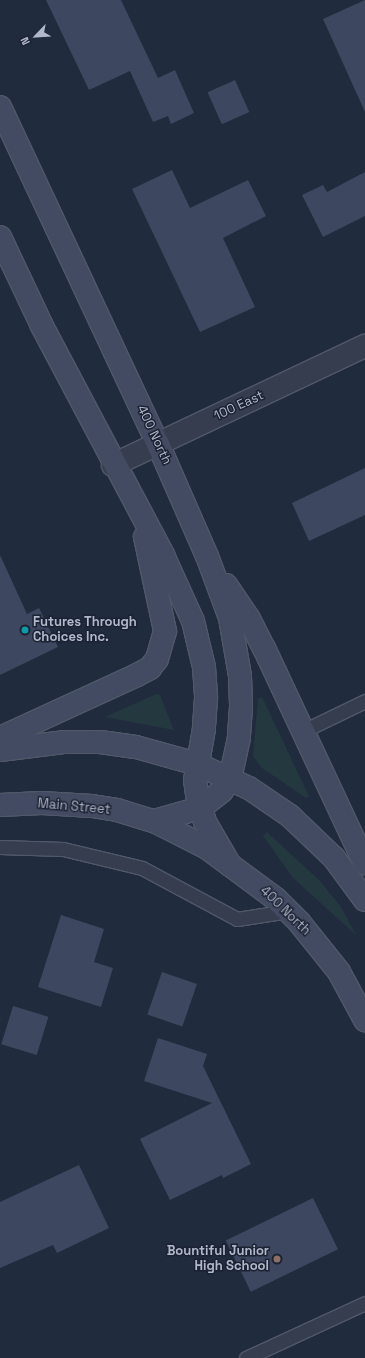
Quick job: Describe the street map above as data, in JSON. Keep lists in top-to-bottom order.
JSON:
{
  "streets": {
    "main road": ["400 North", "Main Street"],
    "street": ["100 East"]
  },
  "crossings": [
    ["100 East", "400 North"],
    ["400 North", "Main Street"]
  ],
  "places": ["Futures Through Choices Inc.", "Bountiful Junior High School"],
  "north": "bottom left"
}
